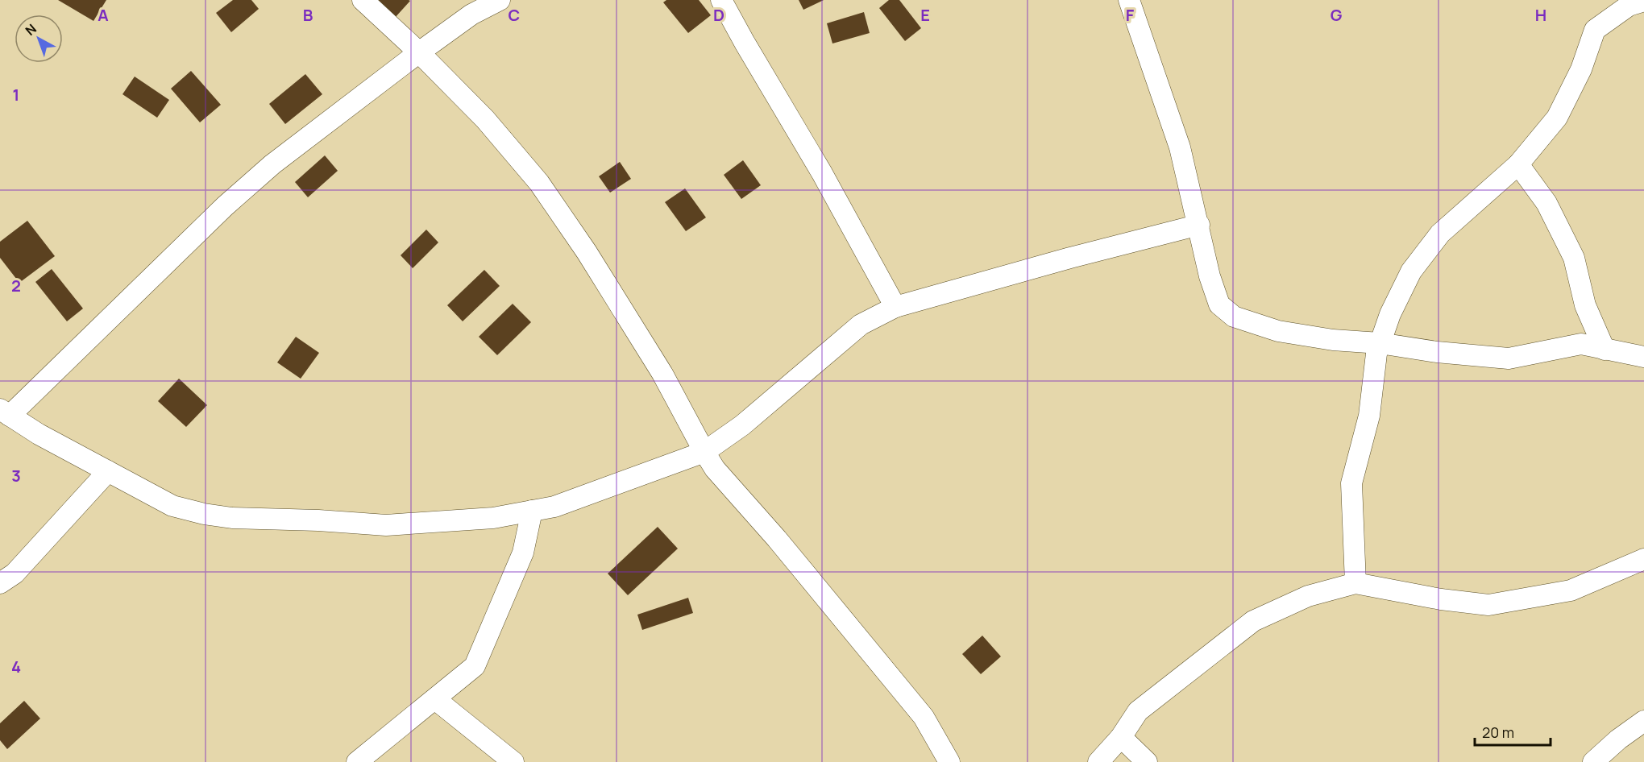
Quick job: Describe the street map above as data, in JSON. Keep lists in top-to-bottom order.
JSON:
{
  "scale_bar": "20 m",
  "north": "top left",
  "grid": {
    "columns": [
      "A",
      "B",
      "C",
      "D",
      "E",
      "F",
      "G",
      "H"
    ],
    "rows": [
      "1",
      "2",
      "3",
      "4"
    ]
  }
}
